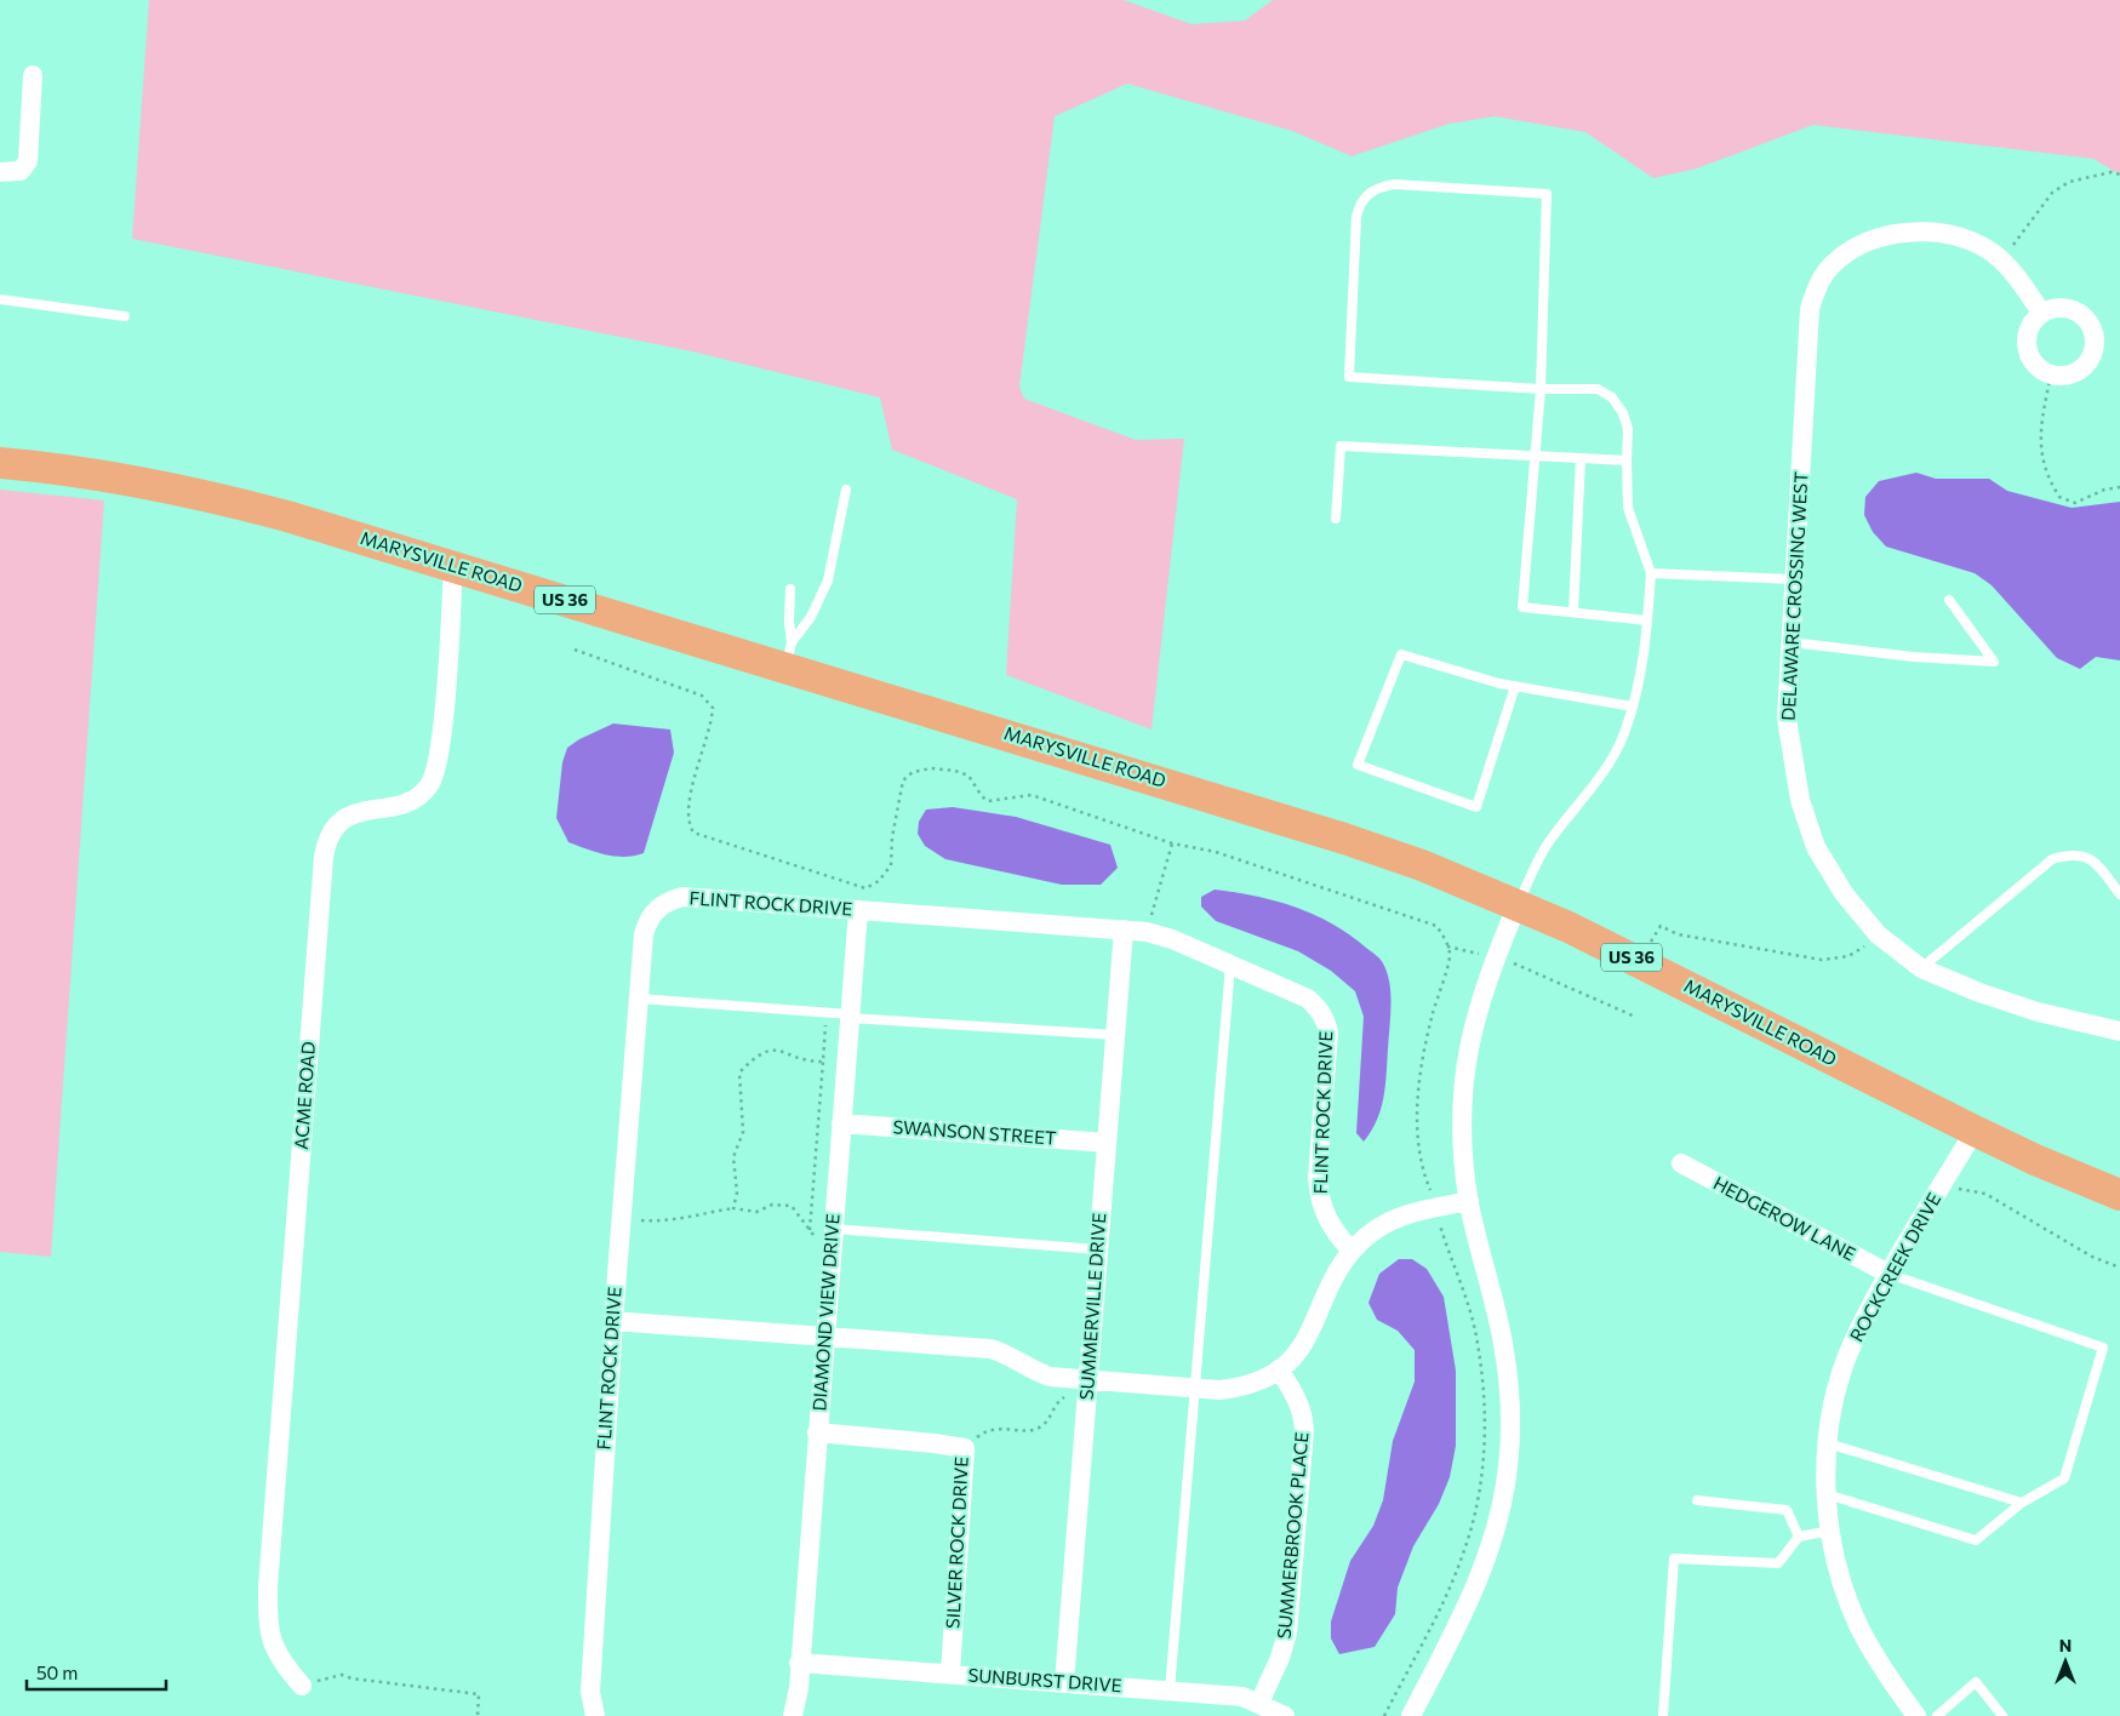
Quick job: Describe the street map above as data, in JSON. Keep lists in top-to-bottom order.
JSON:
{
  "streets": {
    "highway": ["MARYSVILLE ROAD", "US 36"],
    "street": [
      "DELAWARE CROSSING WEST",
      "FLINT ROCK DRIVE",
      "ACME ROAD",
      "SWANSON STREET",
      "HEDGEROW LANE",
      "ROCKCREEK DRIVE",
      "SUMMERVILLE DRIVE",
      "DIAMOND VIEW DRIVE",
      "SUMMERBROOK PLACE",
      "SILVER ROCK DRIVE",
      "SUNBURST DRIVE"
    ]
  },
  "crossings": [
    ["MARYSVILLE ROAD", "ACME ROAD"],
    ["MARYSVILLE ROAD", "ROCKCREEK DRIVE"],
    ["FLINT ROCK DRIVE", "SUMMERVILLE DRIVE"],
    ["FLINT ROCK DRIVE", "DIAMOND VIEW DRIVE"],
    ["SWANSON STREET", "SUMMERVILLE DRIVE"],
    ["SWANSON STREET", "DIAMOND VIEW DRIVE"],
    ["HEDGEROW LANE", "ROCKCREEK DRIVE"],
    ["SUMMERVILLE DRIVE", "SUNBURST DRIVE"],
    ["DIAMOND VIEW DRIVE", "SILVER ROCK DRIVE"],
    ["DIAMOND VIEW DRIVE", "SUNBURST DRIVE"],
    ["SUMMERBROOK PLACE", "SUNBURST DRIVE"],
    ["SILVER ROCK DRIVE", "SUNBURST DRIVE"]
  ],
  "scale_bar": "50 m",
  "north": "top"
}
